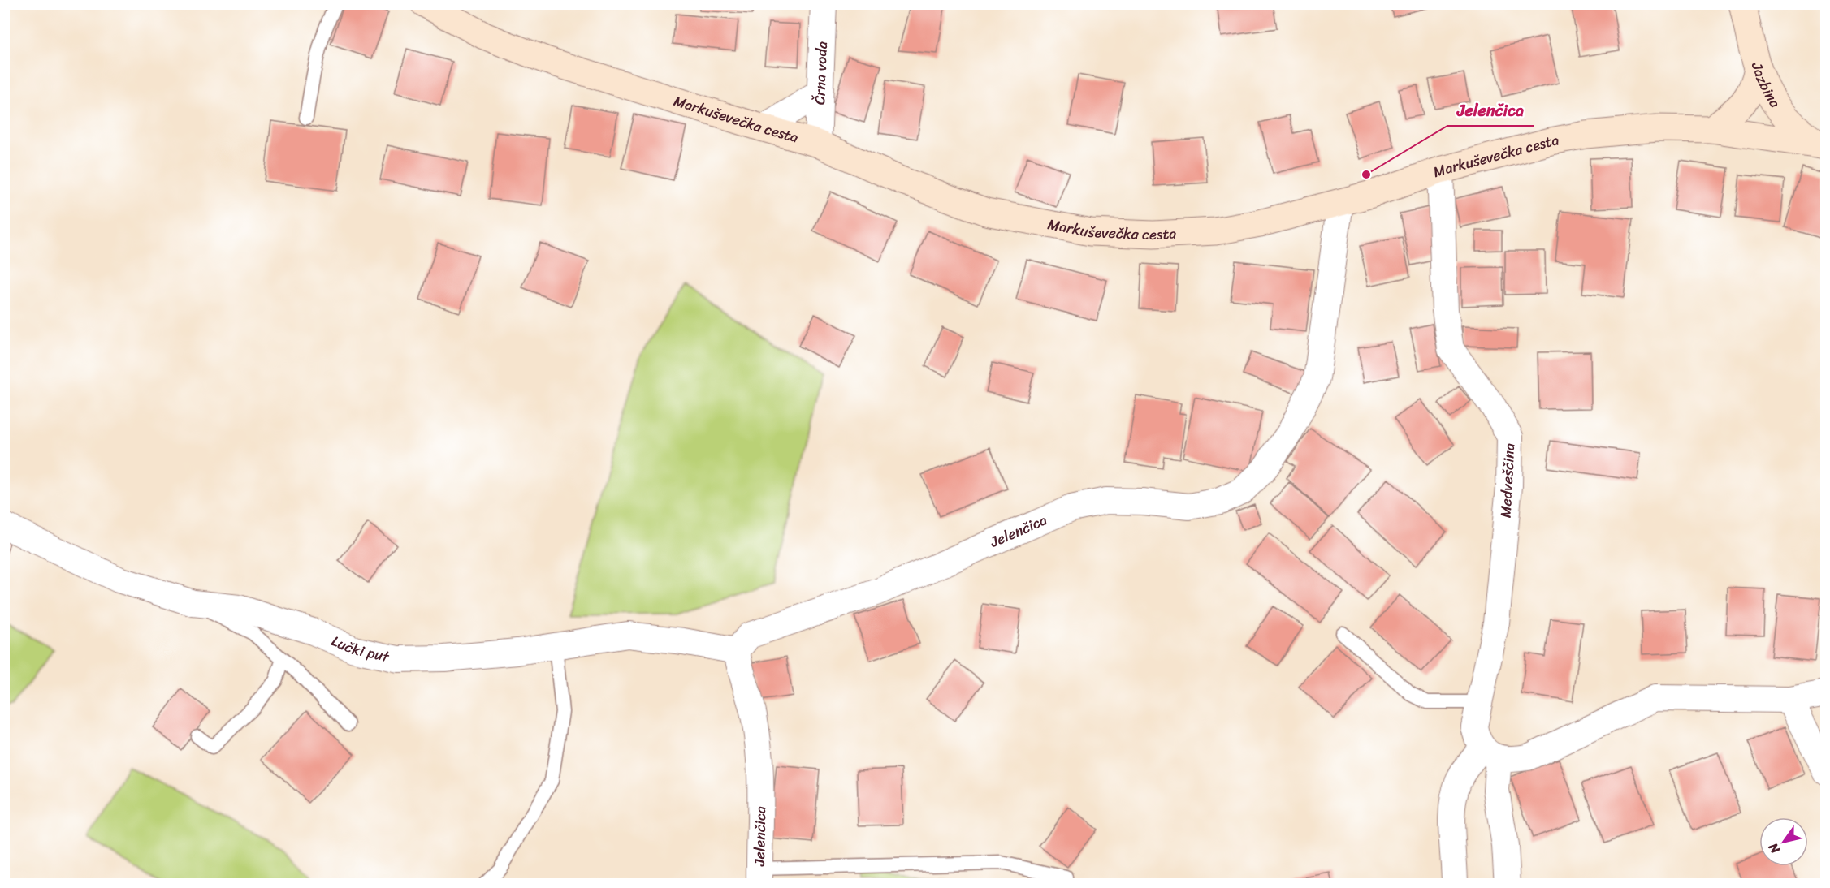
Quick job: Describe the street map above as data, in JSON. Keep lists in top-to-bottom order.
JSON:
{
  "streets": {
    "main road": ["Jazbina", "Markuševečka cesta"],
    "street": [
      "Črna voda",
      "Medveščina",
      "Jelenčica",
      "Lučki put"
    ]
  },
  "crossings": [
    ["Črna voda", "Markuševečka cesta"],
    ["Jazbina", "Markuševečka cesta"],
    ["Markuševečka cesta", "Medveščina"],
    ["Markuševečka cesta", "Jelenčica"],
    ["Jelenčica", "Lučki put"]
  ],
  "places": ["Jelenčica"],
  "north": "bottom left"
}
